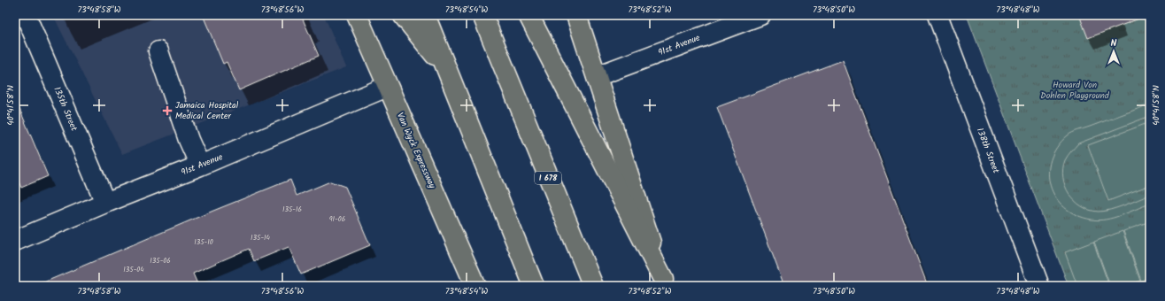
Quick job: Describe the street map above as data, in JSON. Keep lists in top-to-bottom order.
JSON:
{
  "streets": {
    "main road": ["Van Wyck Expressway", "I 678"],
    "street": ["91st Avenue", "135th Street", "138th Street"]
  },
  "crossings": [
    ["91st Avenue", "135th Street"],
    ["91st Avenue", "Van Wyck Expressway"]
  ],
  "parks": ["Howard Von Dohlen Playground"],
  "places": {
    "health": ["Jamaica Hospital Medical Center"]
  },
  "house_numbers": [
    "135-16",
    "91-06",
    "135-14",
    "135-10",
    "135-06",
    "135-04"
  ],
  "north": "top",
  "coordinates": [
    "73°48'58\"W",
    "73°48'56\"W",
    "73°48'54\"W",
    "73°48'52\"W",
    "73°48'50\"W",
    "73°48'48\"W",
    "40°41'58\"N"
  ]
}
